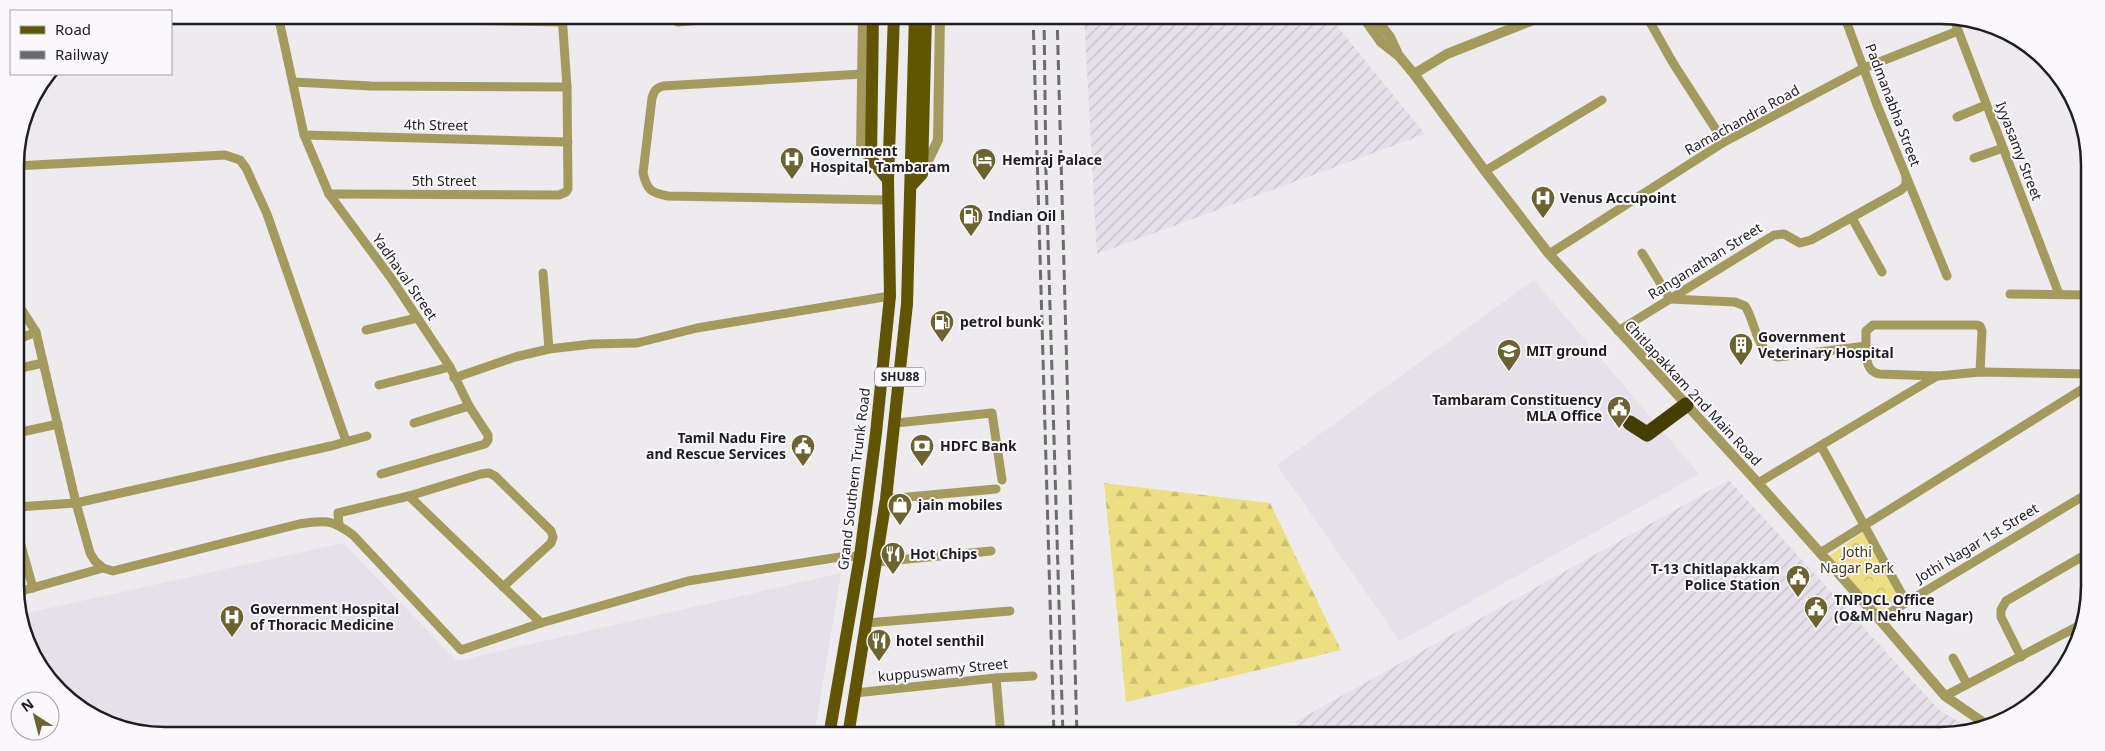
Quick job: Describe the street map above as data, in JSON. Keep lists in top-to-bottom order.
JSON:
{
  "streets": {
    "main road": ["SHU88", "Grand Southern Trunk Road"],
    "street": [
      "Padmanabha Street",
      "Ramachandra Road",
      "4th Street",
      "Iyyasamy Street",
      "5th Street",
      "Ranganathan Street",
      "Yadhaval Street",
      "Chitlapakkam 2nd Main Road",
      "Jothi Nagar 1st Street",
      "kuppuswamy Street"
    ]
  },
  "crossings": [
    ["Padmanabha Street", "Ramachandra Road"],
    ["Padmanabha Street", "Ranganathan Street"],
    ["Ramachandra Road", "Iyyasamy Street"],
    ["Ramachandra Road", "Chitlapakkam 2nd Main Road"],
    ["4th Street", "5th Street"],
    ["4th Street", "Yadhaval Street"],
    ["5th Street", "Yadhaval Street"],
    ["Ranganathan Street", "Chitlapakkam 2nd Main Road"],
    ["SHU88", "kuppuswamy Street"],
    ["Chitlapakkam 2nd Main Road", "Jothi Nagar 1st Street"]
  ],
  "parks": ["Jothi Nagar Park"],
  "places": {
    "hospital": ["Government Hospital, Tambaram", "Venus Accupoint", "Government Hospital of Thoracic Medicine"],
    "hotel": ["Hemraj Palace"],
    "fuel station": ["Indian Oil", "petrol bunk"],
    "building": ["Government Veterinary Hospital"],
    "school or university": ["MIT ground"],
    "public building": [
      "Tambaram Constituency MLA Office",
      "Tamil Nadu Fire and Rescue Services",
      "T-13 Chitlapakkam Police Station",
      "TNPDCL Office (O&M Nehru Nagar)"
    ],
    "bank": ["HDFC Bank"],
    "shop": ["jain mobiles"],
    "restaurant": ["Hot Chips", "hotel senthil"]
  },
  "legend": ["Road", "Railway"],
  "north": "top left"
}
